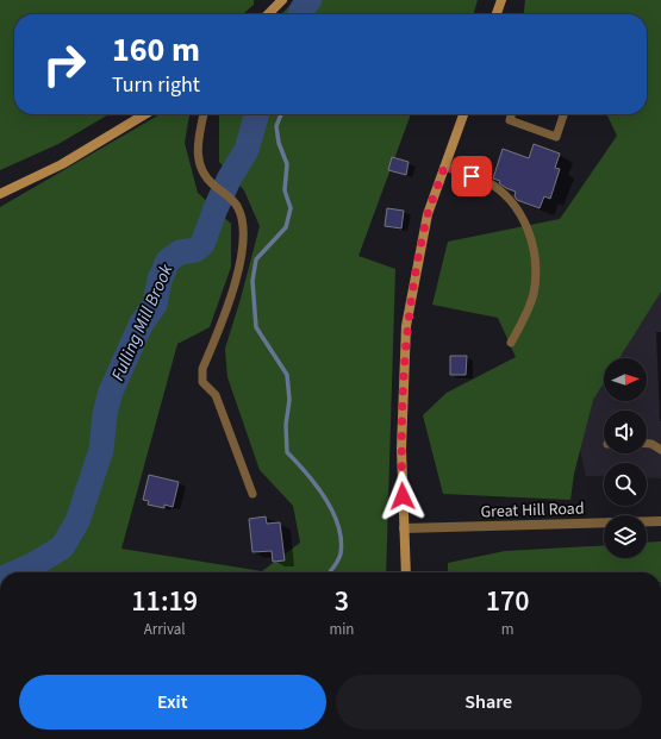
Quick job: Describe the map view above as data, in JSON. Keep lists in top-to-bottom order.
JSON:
{
  "streets": {
    "street": ["Great Hill Road"]
  },
  "water": ["Fulling Mill Brook"],
  "north": "right",
  "page": {
    "turn": ["160 m", "Turn right"],
    "eta": [
      "11:19",
      "Arrival",
      "3",
      "min",
      "170",
      "m"
    ],
    "buttons": ["Exit", "Share"]
  }
}
